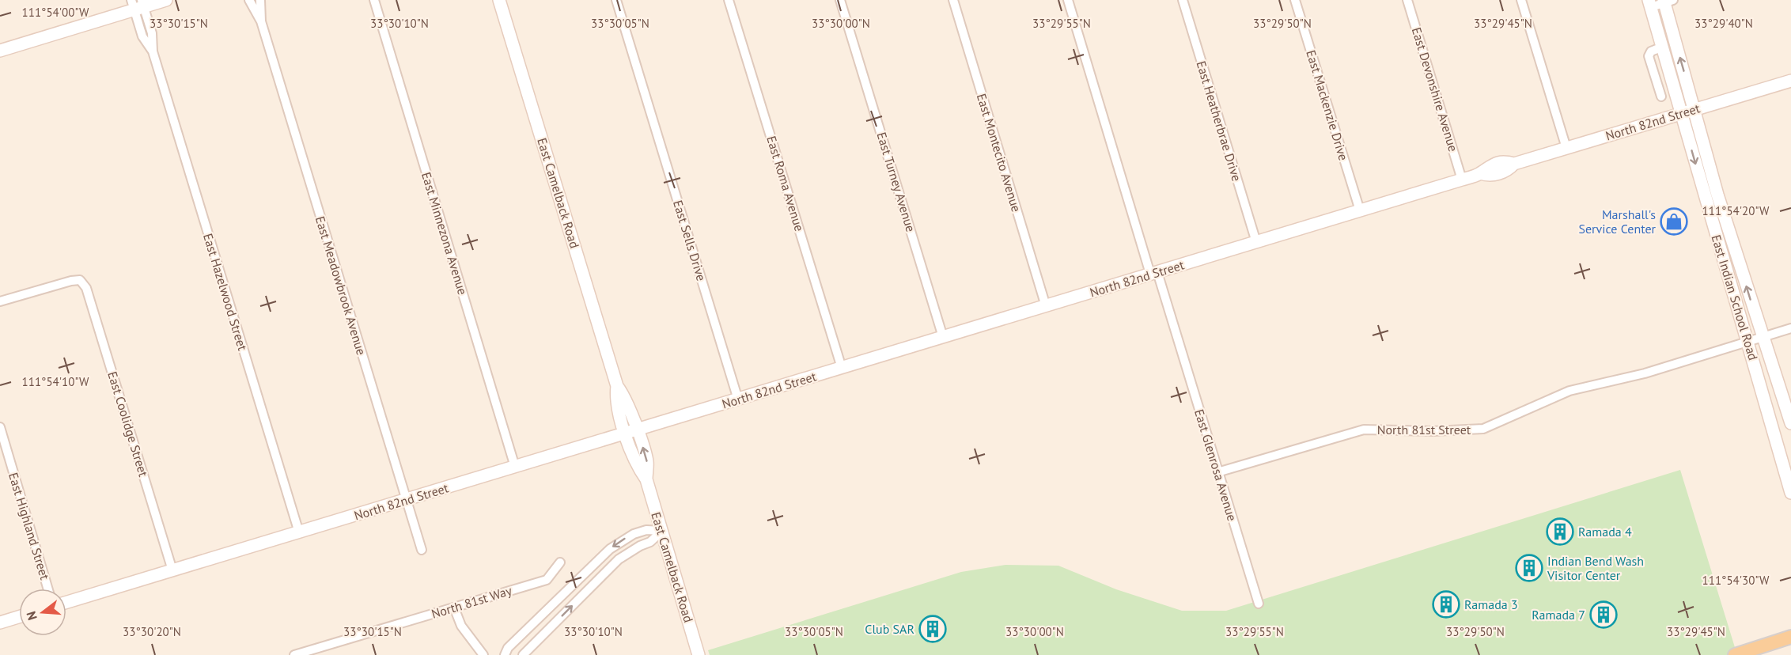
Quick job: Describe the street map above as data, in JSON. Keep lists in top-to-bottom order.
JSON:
{
  "streets": {
    "street": [
      "East Devonshire Avenue",
      "East Mackenzie Drive",
      "East Heatherbrae Drive",
      "North 82nd Street",
      "East Montecito Avenue",
      "East Turney Avenue",
      "East Roma Avenue",
      "East Camelback Road",
      "East Minnezona Avenue",
      "East Sells Drive",
      "East Meadowbrook Avenue",
      "East Hazelwood Street",
      "East Indian School Road",
      "East Coolidge Street",
      "North 81st Street",
      "East Glenrosa Avenue",
      "East Highland Street",
      "North 81st Way"
    ]
  },
  "crossings": [
    ["East Devonshire Avenue", "North 82nd Street"],
    ["East Mackenzie Drive", "North 82nd Street"],
    ["East Heatherbrae Drive", "North 82nd Street"],
    ["North 82nd Street", "East Montecito Avenue"],
    ["North 82nd Street", "East Turney Avenue"],
    ["North 82nd Street", "East Roma Avenue"],
    ["North 82nd Street", "East Camelback Road"],
    ["North 82nd Street", "East Minnezona Avenue"],
    ["North 82nd Street", "East Sells Drive"],
    ["North 82nd Street", "East Meadowbrook Avenue"],
    ["North 82nd Street", "East Hazelwood Street"],
    ["North 82nd Street", "East Indian School Road"],
    ["North 82nd Street", "East Coolidge Street"],
    ["North 82nd Street", "East Glenrosa Avenue"],
    ["East Indian School Road", "North 81st Street"],
    ["North 81st Street", "East Glenrosa Avenue"]
  ],
  "places": {
    "shop": ["Marshall's Service Center"],
    "building": [
      "Ramada 4",
      "Indian Bend Wash Visitor Center",
      "Ramada 3",
      "Ramada 7",
      "Club SAR"
    ]
  },
  "north": "left",
  "coordinates": [
    "111°54'00\"W",
    "33°30'15\"N",
    "33°30'10\"N",
    "33°30'05\"N",
    "33°30'00\"N",
    "33°29'55\"N",
    "33°29'50\"N",
    "33°29'45\"N",
    "33°29'40\"N",
    "111°54'20\"W",
    "111°54'10\"W",
    "111°54'30\"W",
    "33°30'20\"N"
  ]
}
